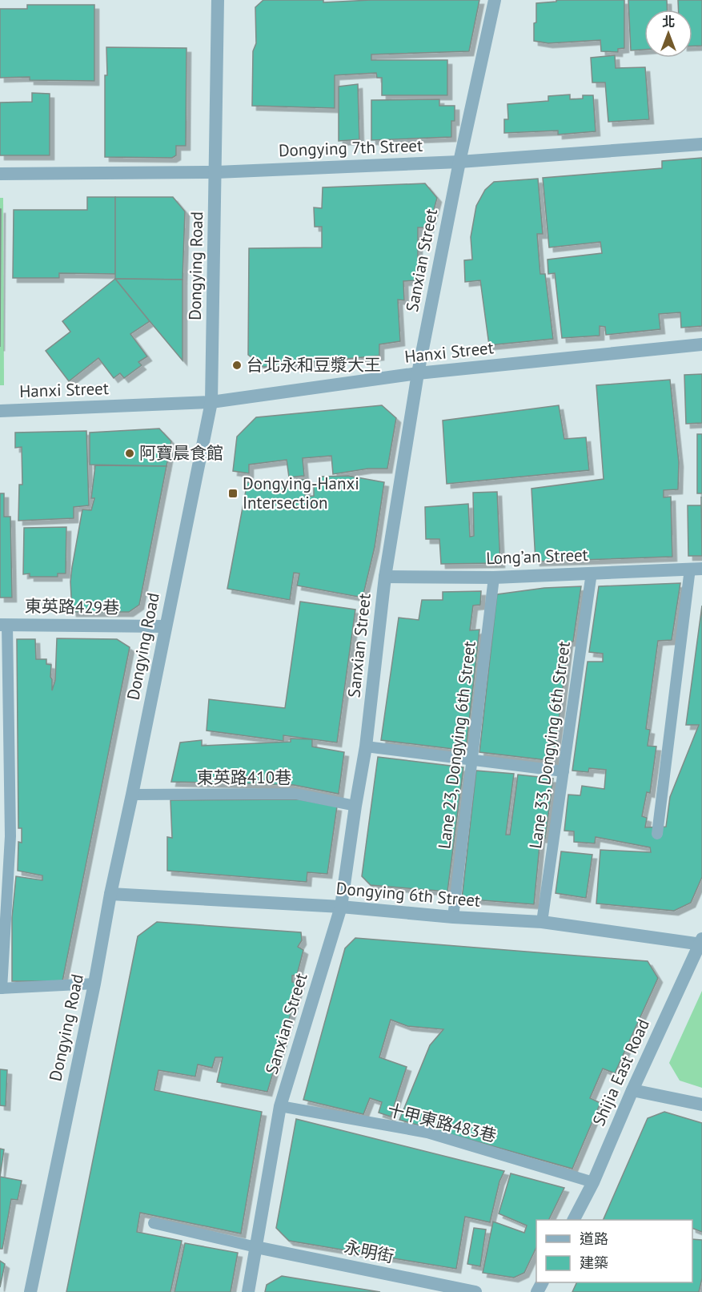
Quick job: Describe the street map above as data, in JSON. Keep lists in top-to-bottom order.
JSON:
{
  "streets": {
    "street": [
      "Dongying 7th Street",
      "Sanxian Street",
      "Dongying Road",
      "Hanxi Street",
      "Long’an Street",
      "東英路429巷",
      "Dongying 6th Street",
      "Shijia East Road",
      "永明街"
    ],
    "lane": [
      "Lane 23, Dongying 6th Street",
      "Lane 33, Dongying 6th Street",
      "東英路410巷",
      "十甲東路483巷"
    ]
  },
  "crossings": [
    ["Dongying 7th Street", "Sanxian Street"],
    ["Dongying 7th Street", "Dongying Road"],
    ["Sanxian Street", "Hanxi Street"],
    ["Sanxian Street", "Long’an Street"],
    ["Sanxian Street", "東英路410巷"],
    ["Sanxian Street", "Dongying 6th Street"],
    ["Sanxian Street", "十甲東路483巷"],
    ["Sanxian Street", "永明街"],
    ["Dongying Road", "Hanxi Street"],
    ["Dongying Road", "東英路429巷"],
    ["Dongying Road", "東英路410巷"],
    ["Dongying Road", "Dongying 6th Street"],
    ["Long’an Street", "Lane 23, Dongying 6th Street"],
    ["Long’an Street", "Lane 33, Dongying 6th Street"],
    ["Lane 23, Dongying 6th Street", "Dongying 6th Street"],
    ["Lane 33, Dongying 6th Street", "Dongying 6th Street"],
    ["Dongying 6th Street", "Shijia East Road"],
    ["Shijia East Road", "十甲東路483巷"]
  ],
  "places": {
    "other": ["台北永和豆漿大王", "阿寶晨食館"],
    "transit": ["Dongying-Hanxi Intersection"]
  },
  "legend": ["道路", "建築"],
  "north": "top"
}
